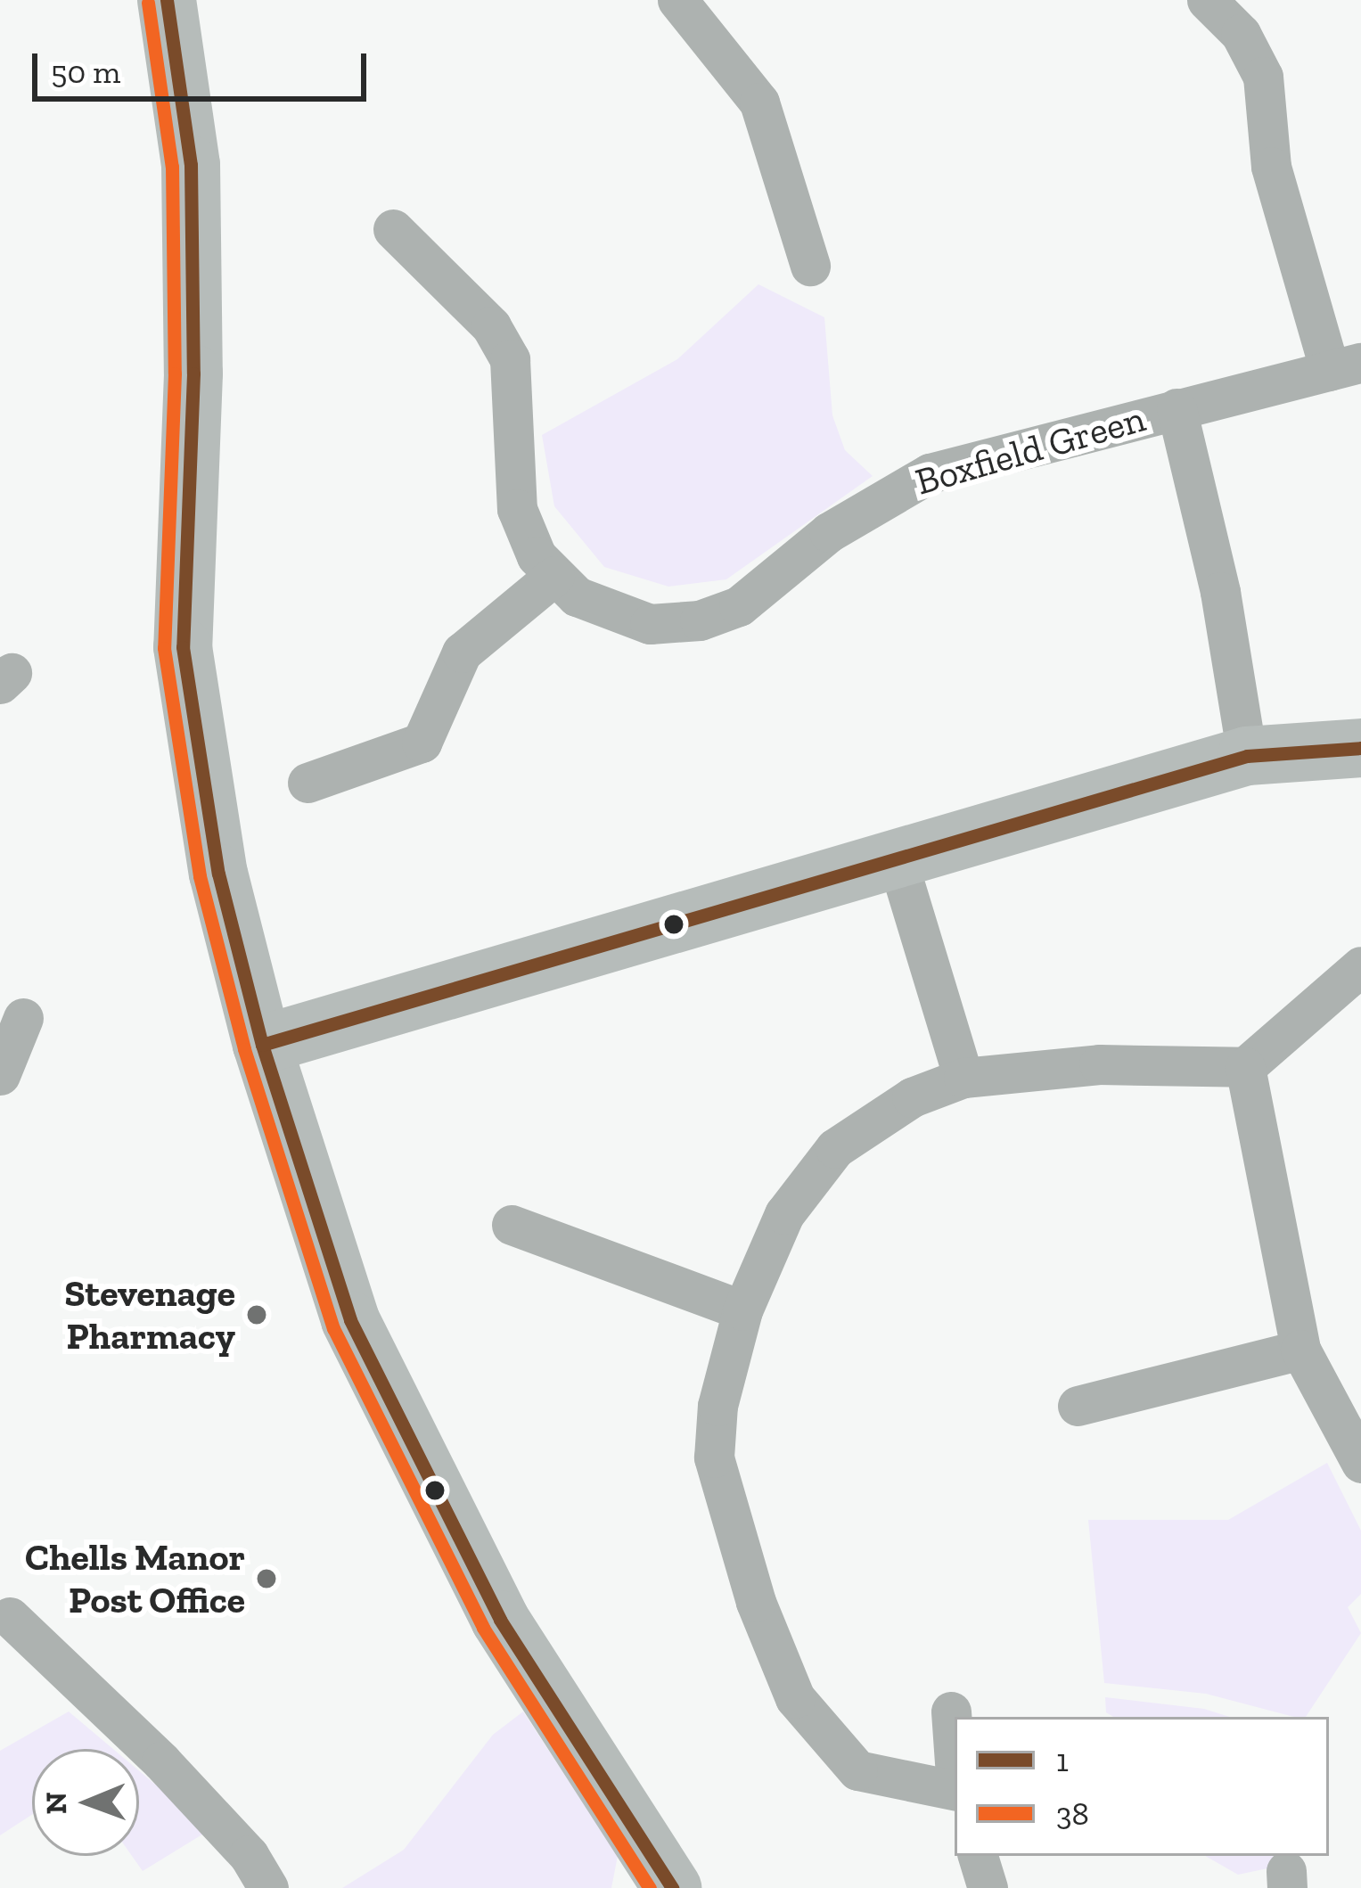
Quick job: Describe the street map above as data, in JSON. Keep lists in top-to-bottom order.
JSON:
{
  "streets": {
    "street": ["Boxfield Green"]
  },
  "places": ["Stevenage Pharmacy", "Chells Manor Post Office"],
  "lines": ["transit line 1", "transit line 38"],
  "legend": ["1", "38"],
  "scale_bar": "50 m",
  "north": "left"
}
